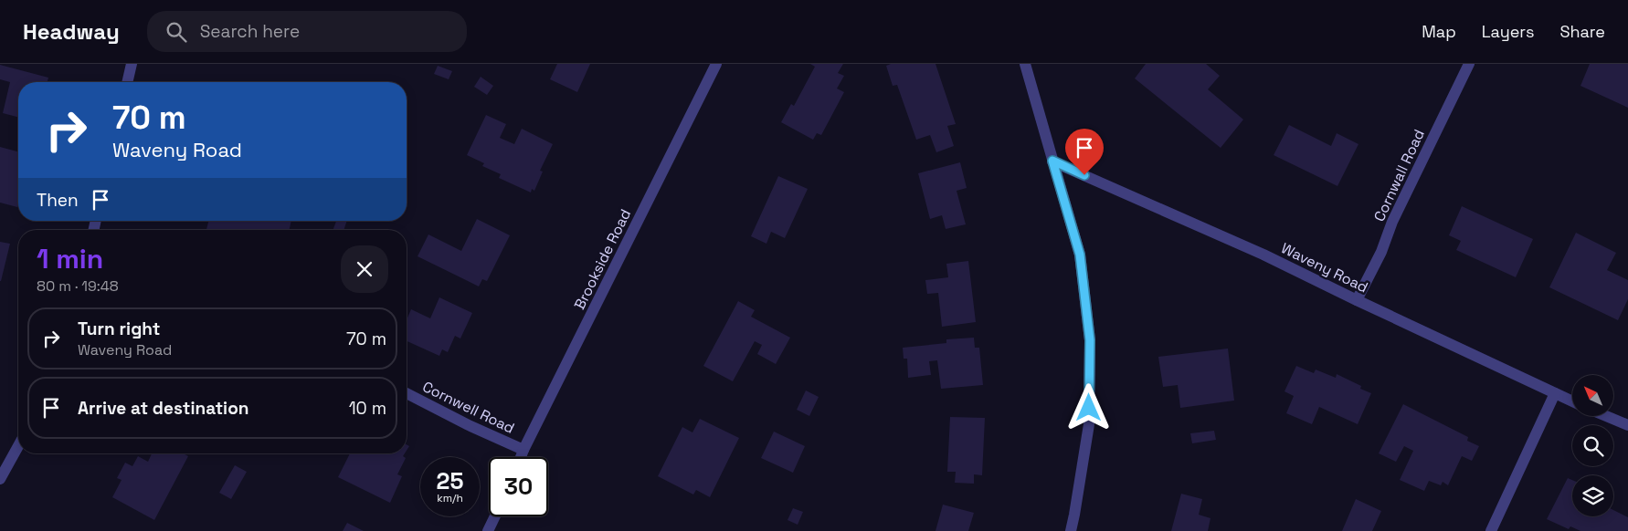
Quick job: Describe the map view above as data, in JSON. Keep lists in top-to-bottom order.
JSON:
{
  "streets": {
    "street": [
      "Cornwall Road",
      "Brookside Road",
      "Waveny Road",
      "Cornwell Road"
    ]
  },
  "crossings": [
    ["Cornwall Road", "Waveny Road"],
    ["Brookside Road", "Cornwell Road"]
  ],
  "north": "top left",
  "page": {
    "header": "Headway",
    "search": "Search here",
    "nav": ["Map", "Layers", "Share"],
    "turn": ["70 m", "Waveny Road"],
    "then": "Then",
    "heading": ["1 min", "80 m · 19:48"],
    "list": [
      {
        "name": "Turn right",
        "note": "Waveny Road",
        "value": "70 m"
      },
      {
        "name": "Arrive at destination",
        "value": "10 m"
      }
    ],
    "speed": "25 km/h",
    "limit": "30"
  }
}
